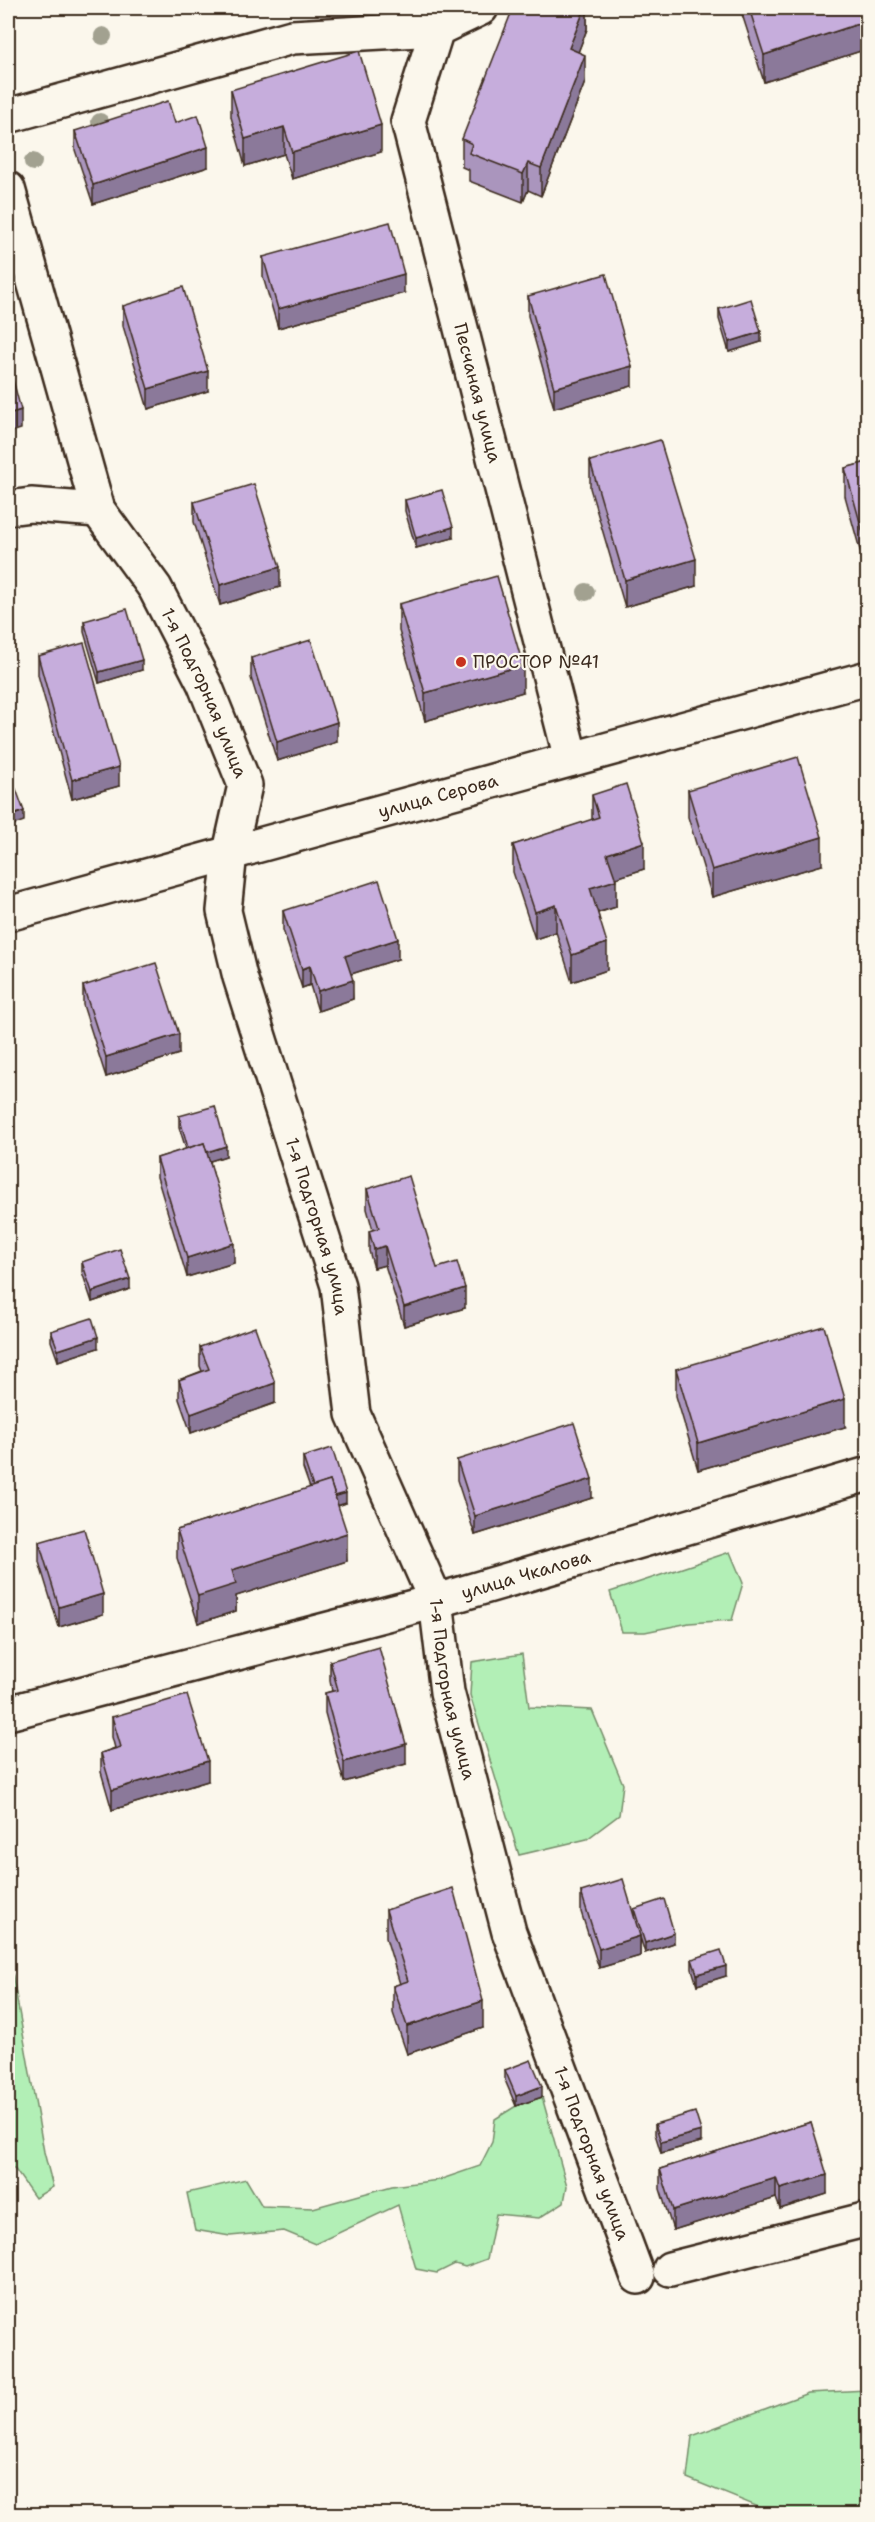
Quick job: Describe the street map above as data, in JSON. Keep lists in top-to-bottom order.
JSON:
{
  "streets": {
    "street": [
      "Песчаная улица",
      "1-я Подгорная улица",
      "улица Серова",
      "улица Чкалова"
    ]
  },
  "crossings": [
    ["Песчаная улица", "улица Серова"],
    ["1-я Подгорная улица", "улица Серова"],
    ["1-я Подгорная улица", "улица Чкалова"]
  ],
  "places": ["ПРОСТОР №41"]
}
